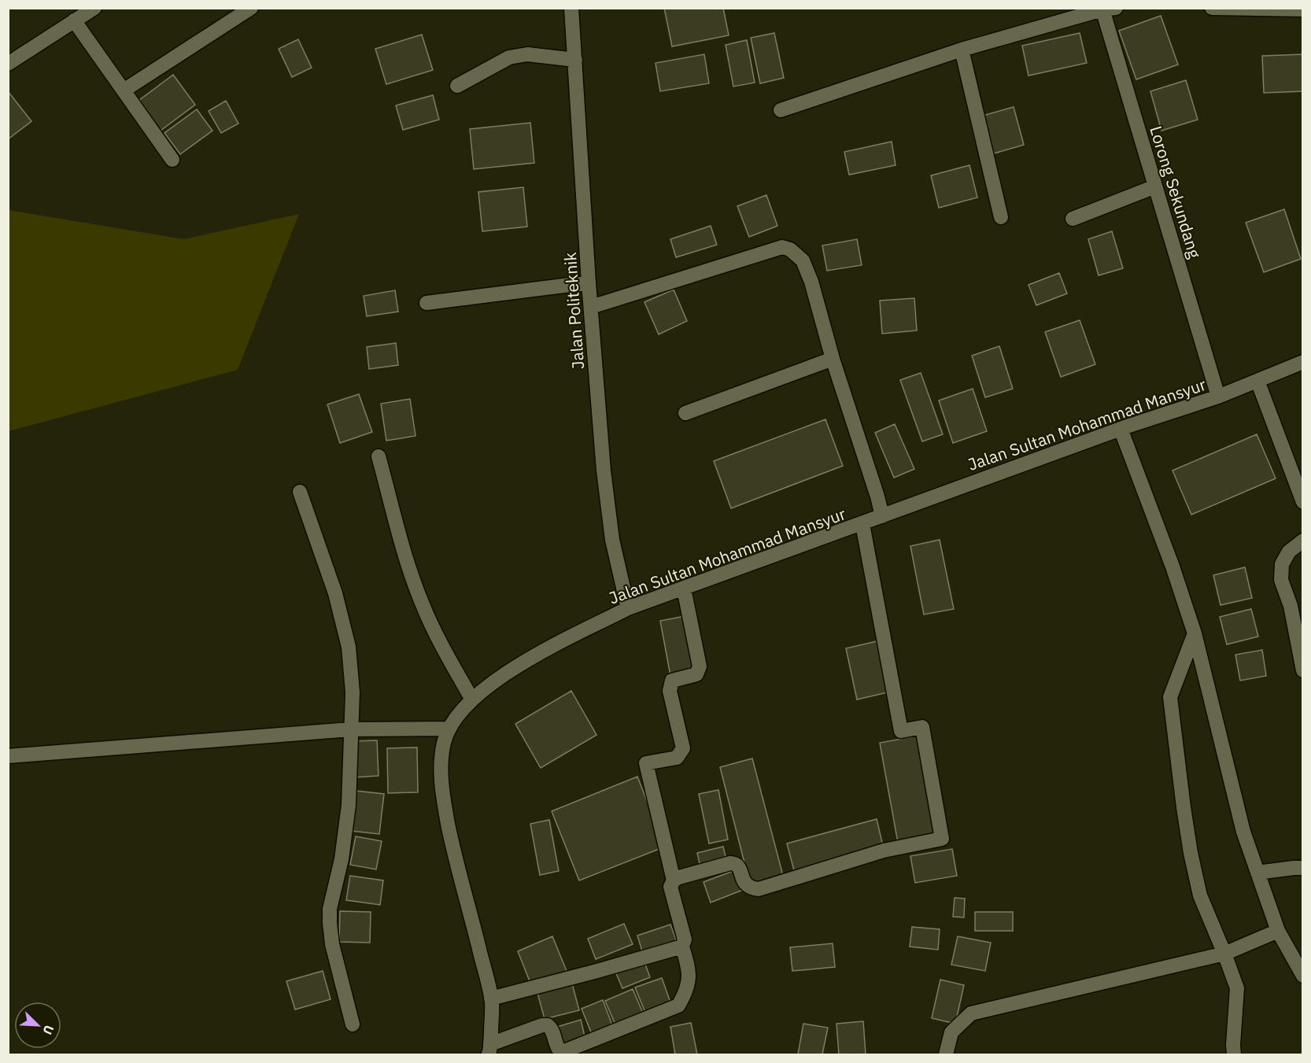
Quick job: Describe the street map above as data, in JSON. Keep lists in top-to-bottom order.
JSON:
{
  "streets": {
    "street": ["Lorong Sekundang", "Jalan Politeknik", "Jalan Sultan Mohammad Mansyur"]
  },
  "crossings": [
    ["Lorong Sekundang", "Jalan Sultan Mohammad Mansyur"],
    ["Jalan Politeknik", "Jalan Sultan Mohammad Mansyur"]
  ],
  "north": "bottom right"
}
